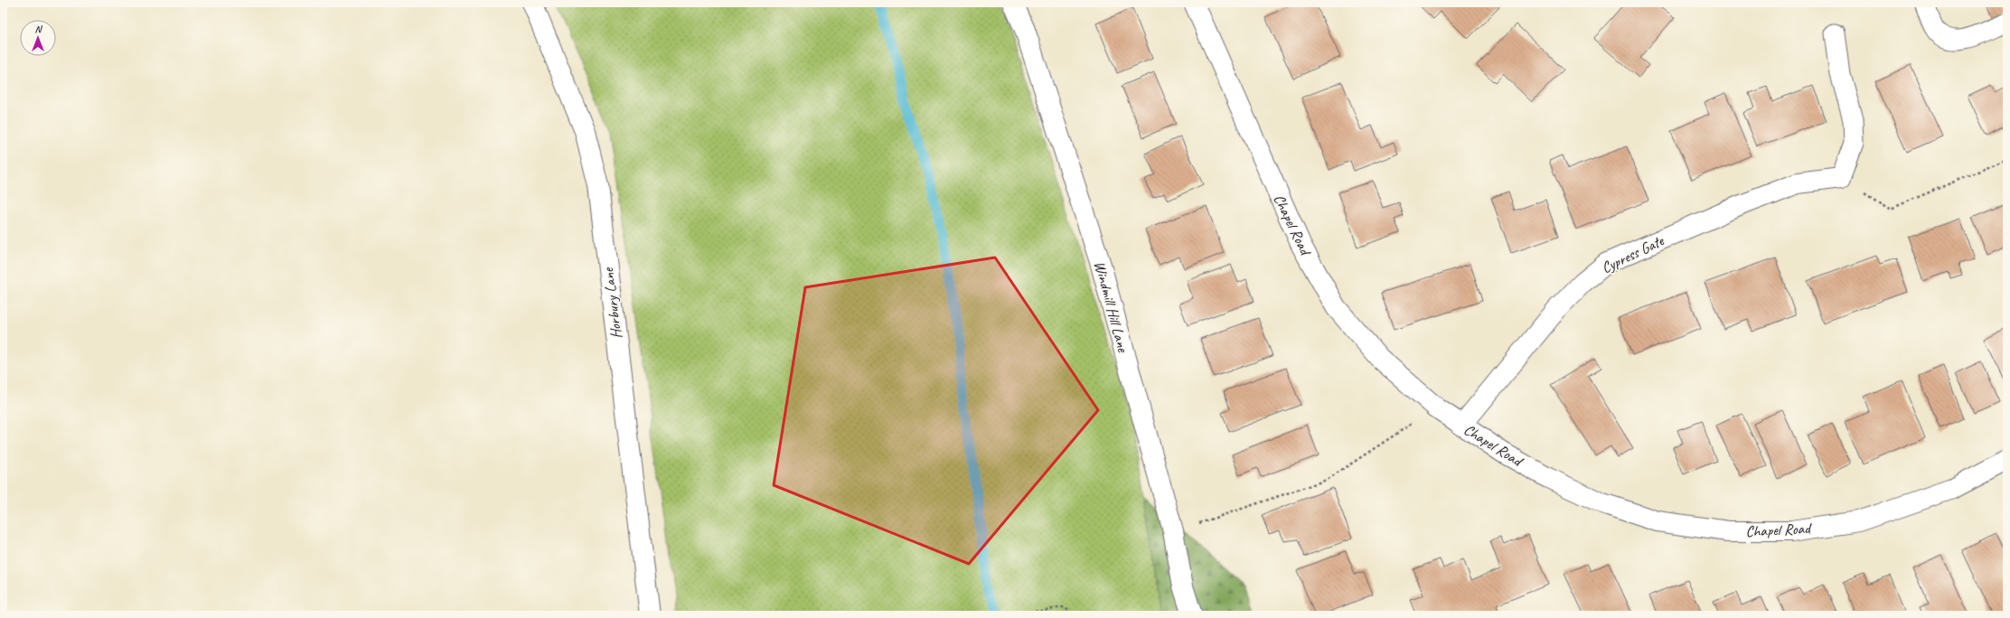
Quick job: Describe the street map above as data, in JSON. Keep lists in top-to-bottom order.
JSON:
{
  "streets": {
    "street": [
      "Chapel Road",
      "Cypress Gate",
      "Horbury Lane",
      "Windmill Hill Lane"
    ]
  },
  "crossings": [
    ["Chapel Road", "Cypress Gate"]
  ],
  "north": "top"
}
